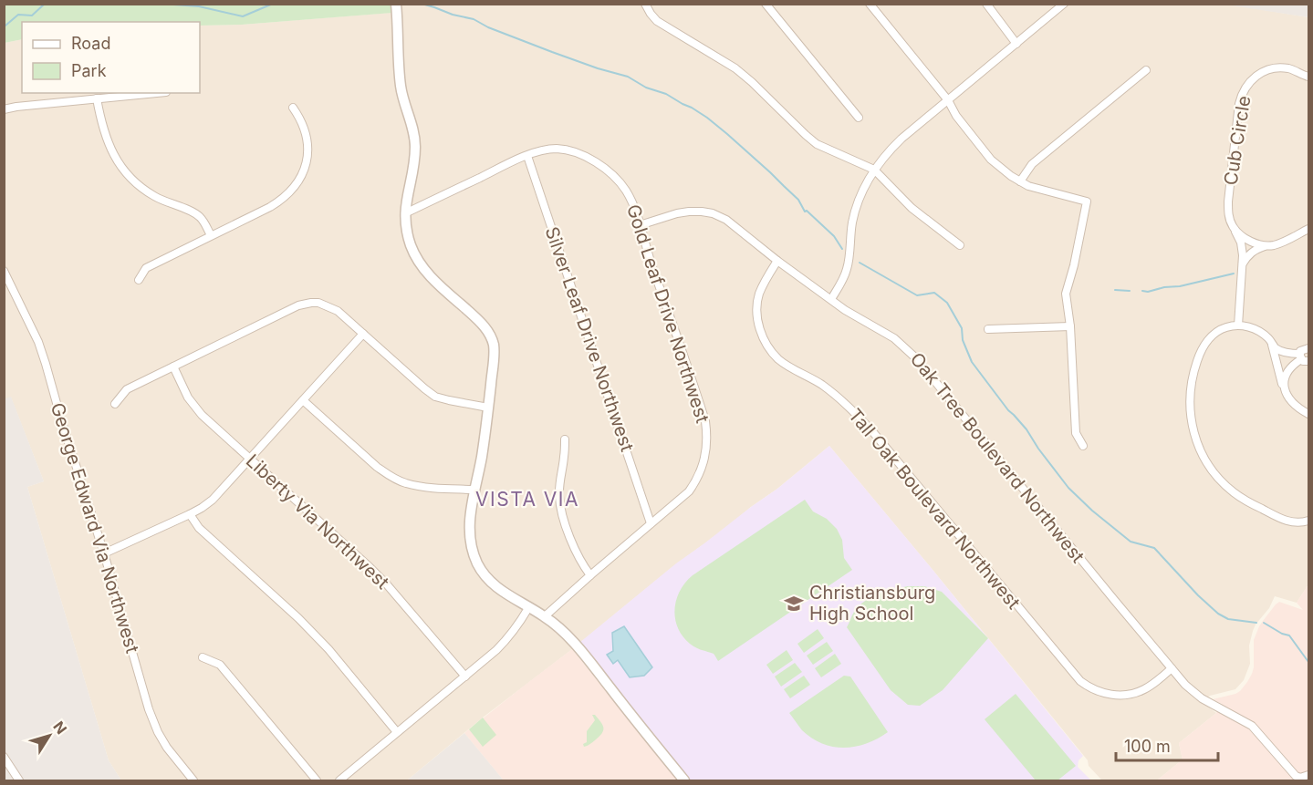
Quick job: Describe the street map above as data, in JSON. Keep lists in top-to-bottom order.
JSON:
{
  "streets": {
    "street": [
      "Cub Circle",
      "Gold Leaf Drive Northwest",
      "Silver Leaf Drive Northwest",
      "Oak Tree Boulevard Northwest",
      "Tall Oak Boulevard Northwest",
      "Liberty Via Northwest",
      "George Edward Via Northwest"
    ]
  },
  "crossings": [
    ["Gold Leaf Drive Northwest", "Silver Leaf Drive Northwest"],
    ["Gold Leaf Drive Northwest", "Oak Tree Boulevard Northwest"],
    ["Oak Tree Boulevard Northwest", "Tall Oak Boulevard Northwest"]
  ],
  "districts": ["VISTA VIA"],
  "places": {
    "school or university": ["Christiansburg High School"]
  },
  "legend": ["Road", "Park"],
  "scale_bar": "100 m",
  "north": "top right"
}
